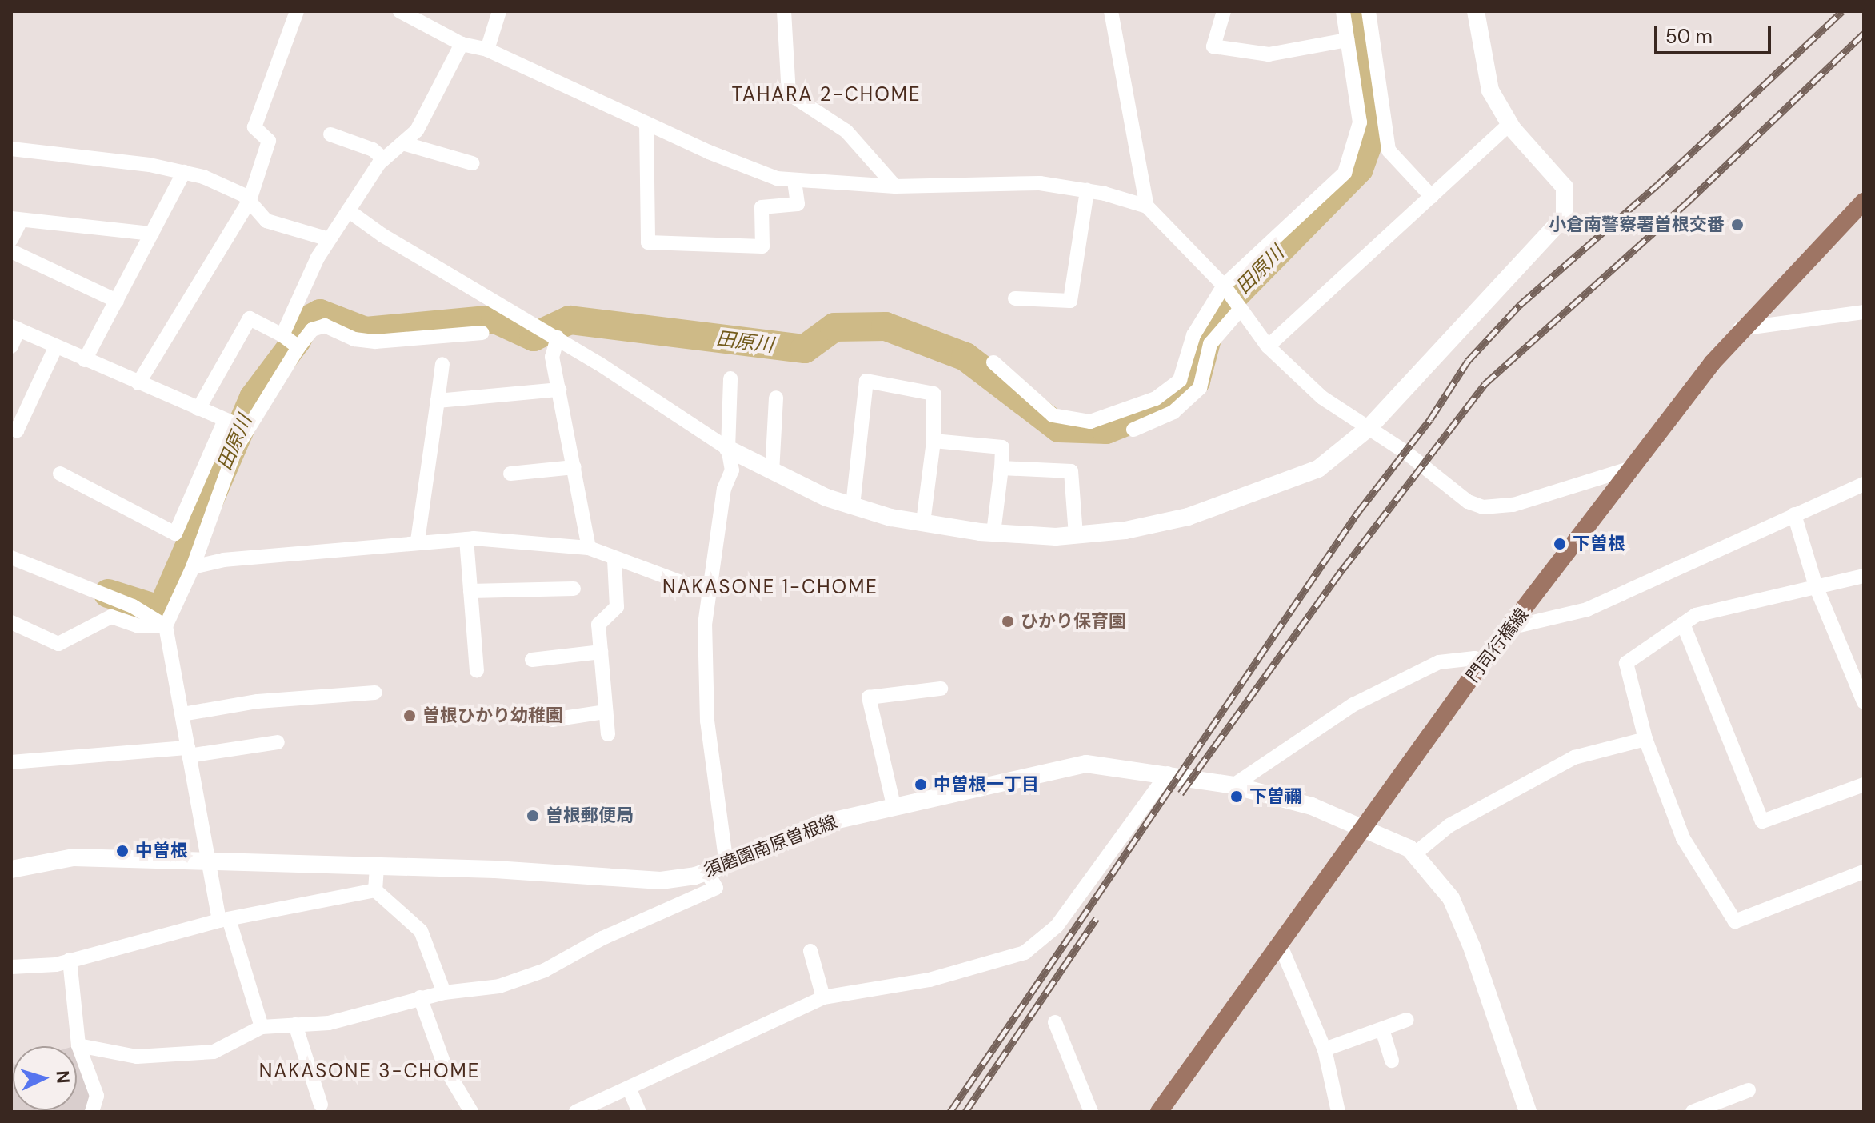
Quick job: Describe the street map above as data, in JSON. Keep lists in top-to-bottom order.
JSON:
{
  "streets": {
    "main road": ["門司行橋線"],
    "street": ["須磨園南原曽根線"]
  },
  "crossings": [
    ["門司行橋線", "須磨園南原曽根線"]
  ],
  "districts": ["TAHARA 2-CHOME", "NAKASONE 1-CHOME", "NAKASONE 3-CHOME"],
  "water": ["田原川"],
  "places": [
    "小倉南警察署曽根交番",
    "下曽根",
    "ひかり保育園",
    "曽根ひかり幼稚園",
    "中曽根一丁目",
    "下曽禰",
    "曽根郵便局",
    "中曽根"
  ],
  "scale_bar": "50 m",
  "north": "right"
}
